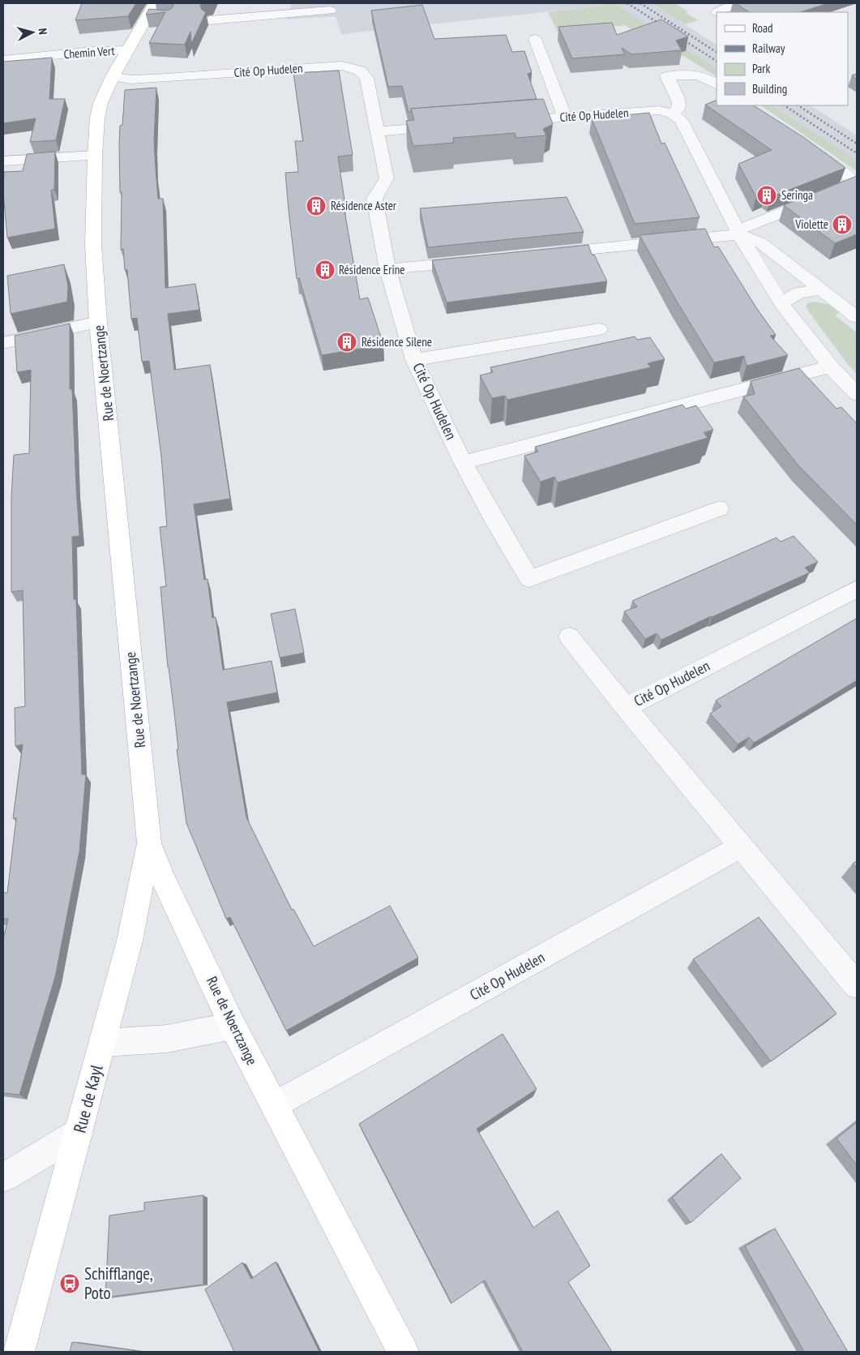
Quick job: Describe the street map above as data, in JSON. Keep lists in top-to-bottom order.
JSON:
{
  "streets": {
    "main road": ["Rue de Noertzange", "Rue de Kayl"],
    "street": ["Chemin Vert", "Cité Op Hudelen"]
  },
  "crossings": [
    ["Chemin Vert", "Rue de Noertzange"],
    ["Cité Op Hudelen", "Rue de Noertzange"],
    ["Rue de Noertzange", "Rue de Kayl"]
  ],
  "places": {
    "building": [
      "Seringa",
      "Résidence Aster",
      "Violette",
      "Résidence Erine",
      "Résidence Silene"
    ],
    "bus stop": ["Schifflange, Poto"]
  },
  "legend": [
    "Road",
    "Railway",
    "Park",
    "Building"
  ],
  "north": "right"
}
